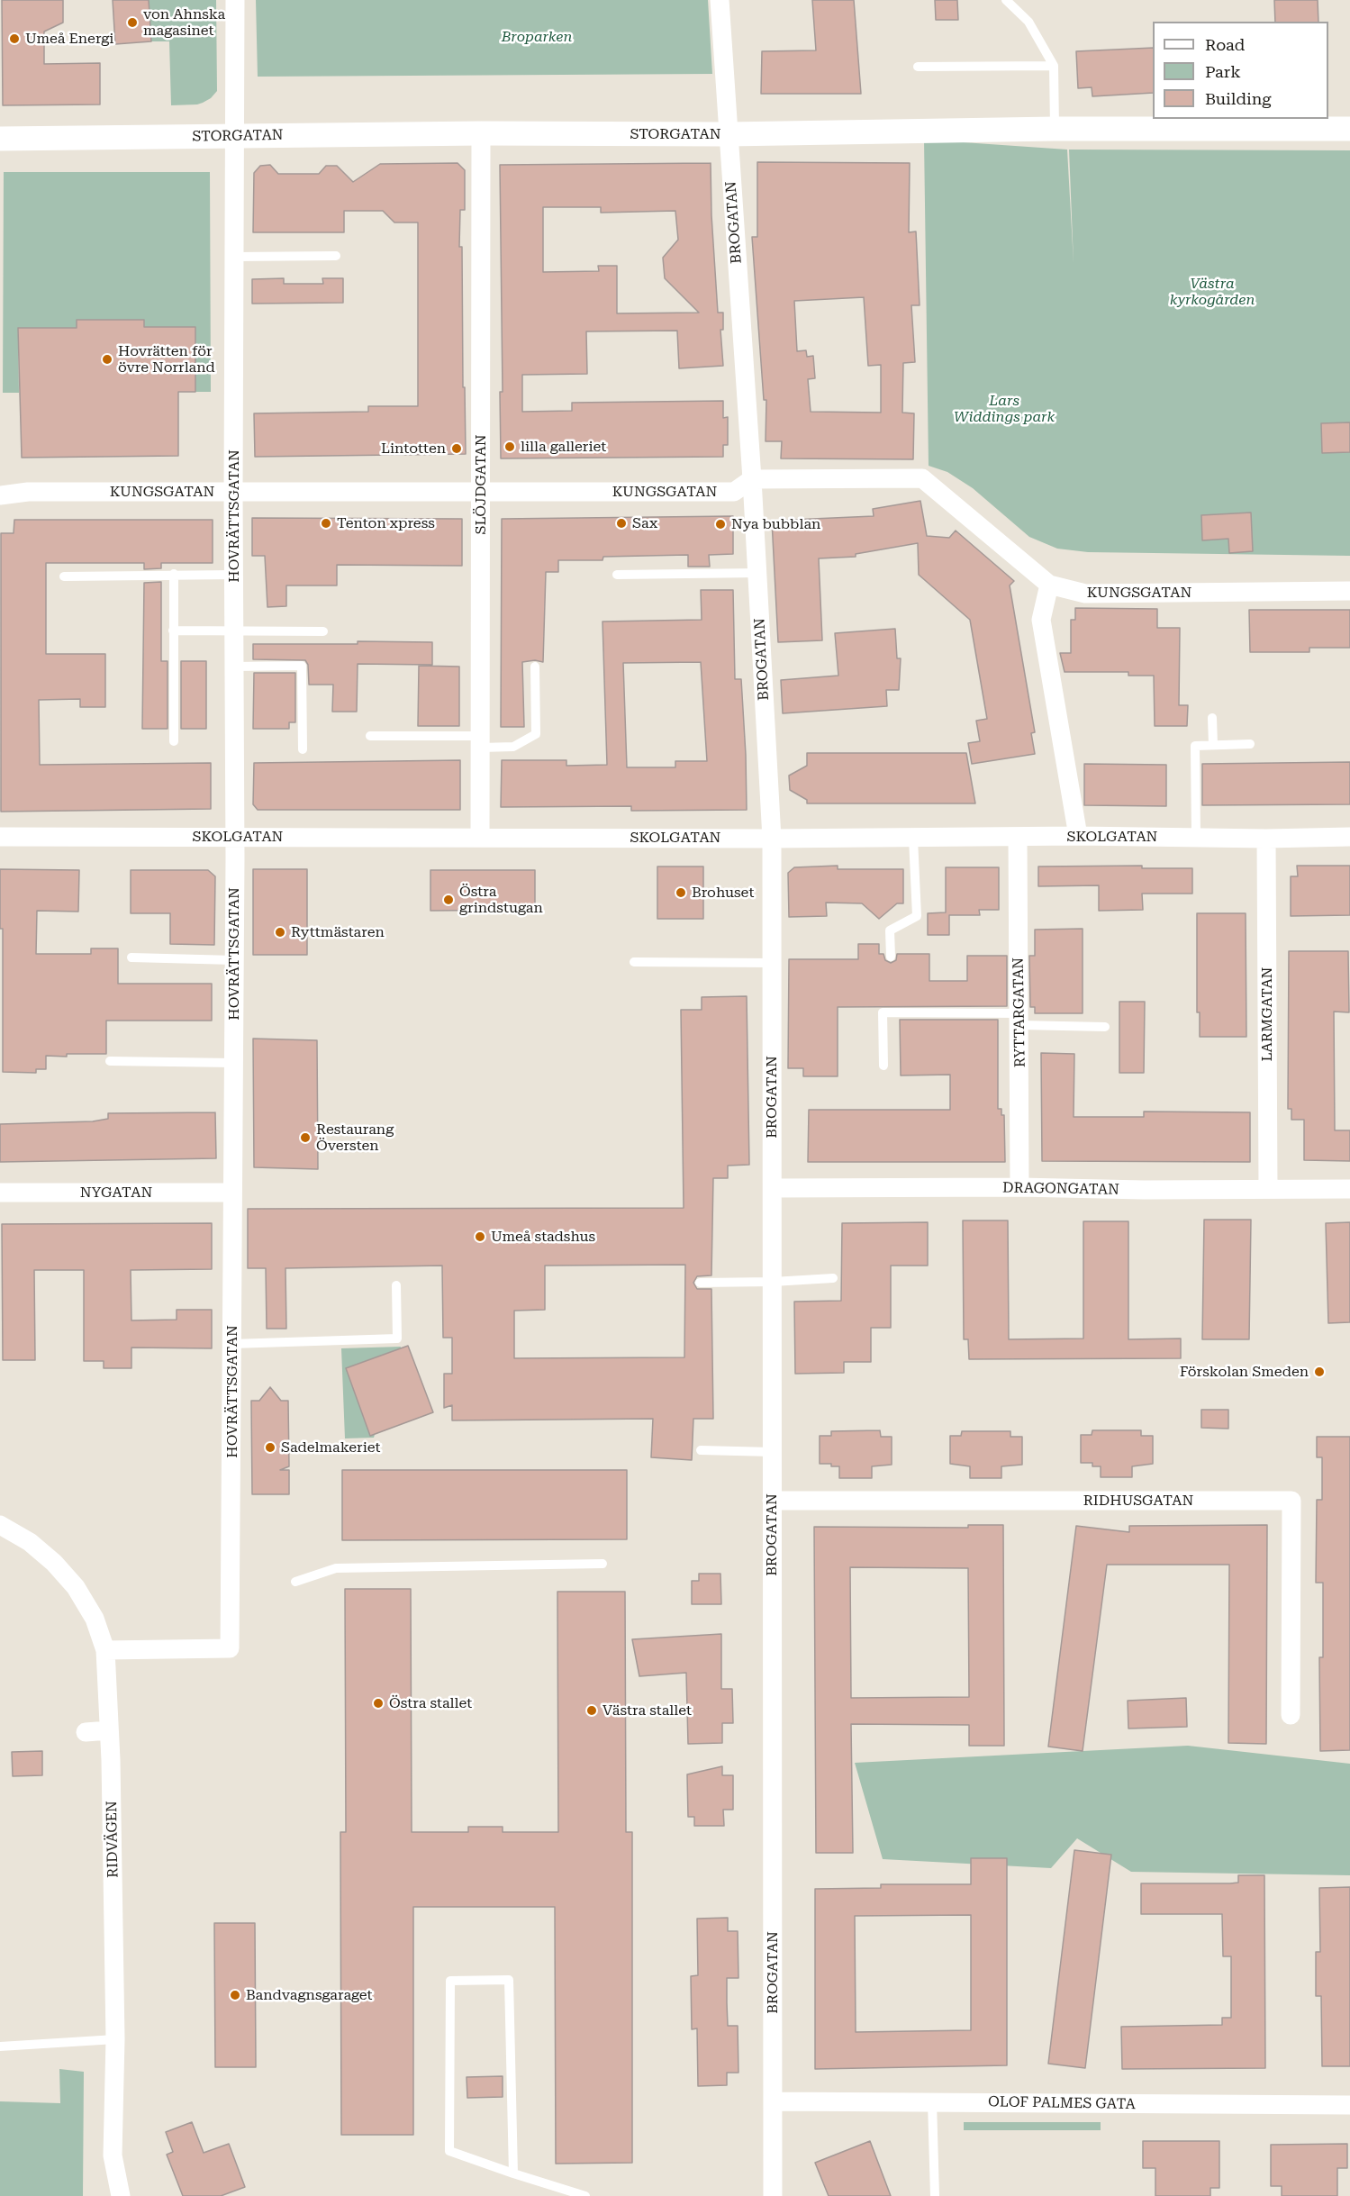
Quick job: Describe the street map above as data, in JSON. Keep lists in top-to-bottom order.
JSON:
{
  "streets": {
    "street": [
      "STORGATAN",
      "BROGATAN",
      "SLÖJDGATAN",
      "KUNGSGATAN",
      "HOVRÄTTSGATAN",
      "SKOLGATAN",
      "RYTTARGATAN",
      "LARMGATAN",
      "DRAGONGATAN",
      "NYGATAN",
      "RIDHUSGATAN",
      "RIDVÄGEN",
      "OLOF PALMES GATA"
    ]
  },
  "crossings": [
    ["STORGATAN", "BROGATAN"],
    ["STORGATAN", "SLÖJDGATAN"],
    ["STORGATAN", "HOVRÄTTSGATAN"],
    ["BROGATAN", "KUNGSGATAN"],
    ["BROGATAN", "SKOLGATAN"],
    ["BROGATAN", "DRAGONGATAN"],
    ["BROGATAN", "RIDHUSGATAN"],
    ["BROGATAN", "OLOF PALMES GATA"],
    ["SLÖJDGATAN", "KUNGSGATAN"],
    ["SLÖJDGATAN", "SKOLGATAN"],
    ["KUNGSGATAN", "HOVRÄTTSGATAN"],
    ["HOVRÄTTSGATAN", "SKOLGATAN"],
    ["HOVRÄTTSGATAN", "NYGATAN"],
    ["HOVRÄTTSGATAN", "RIDVÄGEN"],
    ["SKOLGATAN", "RYTTARGATAN"],
    ["SKOLGATAN", "LARMGATAN"],
    ["RYTTARGATAN", "DRAGONGATAN"],
    ["LARMGATAN", "DRAGONGATAN"]
  ],
  "parks": ["Broparken", "Västra kyrkogården", "Lars Widdings park"],
  "places": [
    "von Ahnska magasinet",
    "Umeå Energi",
    "Hovrätten för övre Norrland",
    "lilla galleriet",
    "Lintotten",
    "Tenton xpress",
    "Sax",
    "Nya bubblan",
    "Brohuset",
    "Östra grindstugan",
    "Ryttmästaren",
    "Restaurang Översten",
    "Umeå stadshus",
    "Förskolan Smeden",
    "Sadelmakeriet",
    "Östra stallet",
    "Västra stallet",
    "Bandvagnsgaraget"
  ],
  "legend": ["Road", "Park", "Building"]
}
